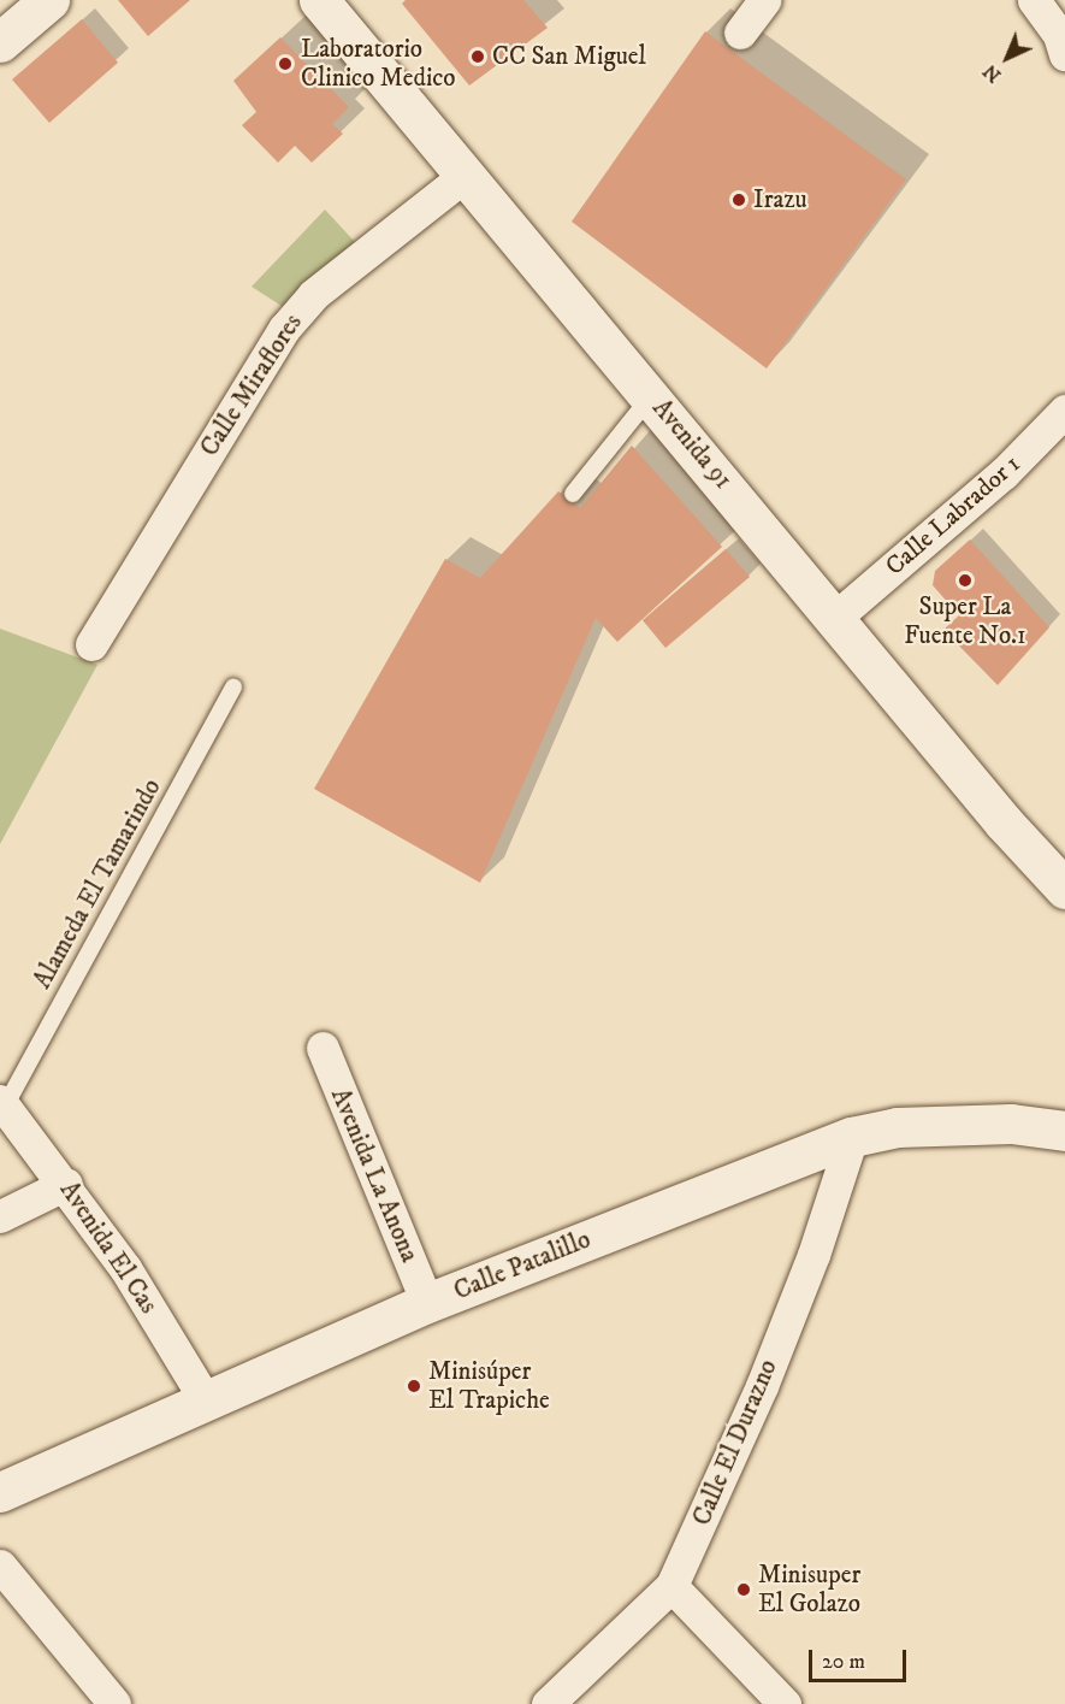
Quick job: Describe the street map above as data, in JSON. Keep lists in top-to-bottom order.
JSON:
{
  "streets": {
    "main road": ["Avenida 91", "Calle Patalillo"],
    "street": [
      "Calle Miraflores",
      "Calle Labrador 1",
      "Avenida La Anona",
      "Avenida El Cas",
      "Calle El Durazno"
    ],
    "lane": ["Alameda El Tamarindo"]
  },
  "crossings": [
    ["Calle Miraflores", "Avenida 91"],
    ["Avenida 91", "Calle Labrador 1"],
    ["Alameda El Tamarindo", "Avenida El Cas"],
    ["Avenida La Anona", "Calle Patalillo"],
    ["Avenida El Cas", "Calle Patalillo"],
    ["Calle Patalillo", "Calle El Durazno"]
  ],
  "places": [
    "CC San Miguel",
    "Laboratorio Clinico Medico",
    "Irazu",
    "Super La Fuente No.1",
    "Minisúper El Trapiche",
    "Minisuper El Golazo"
  ],
  "scale_bar": "20 m",
  "north": "bottom left"
}
